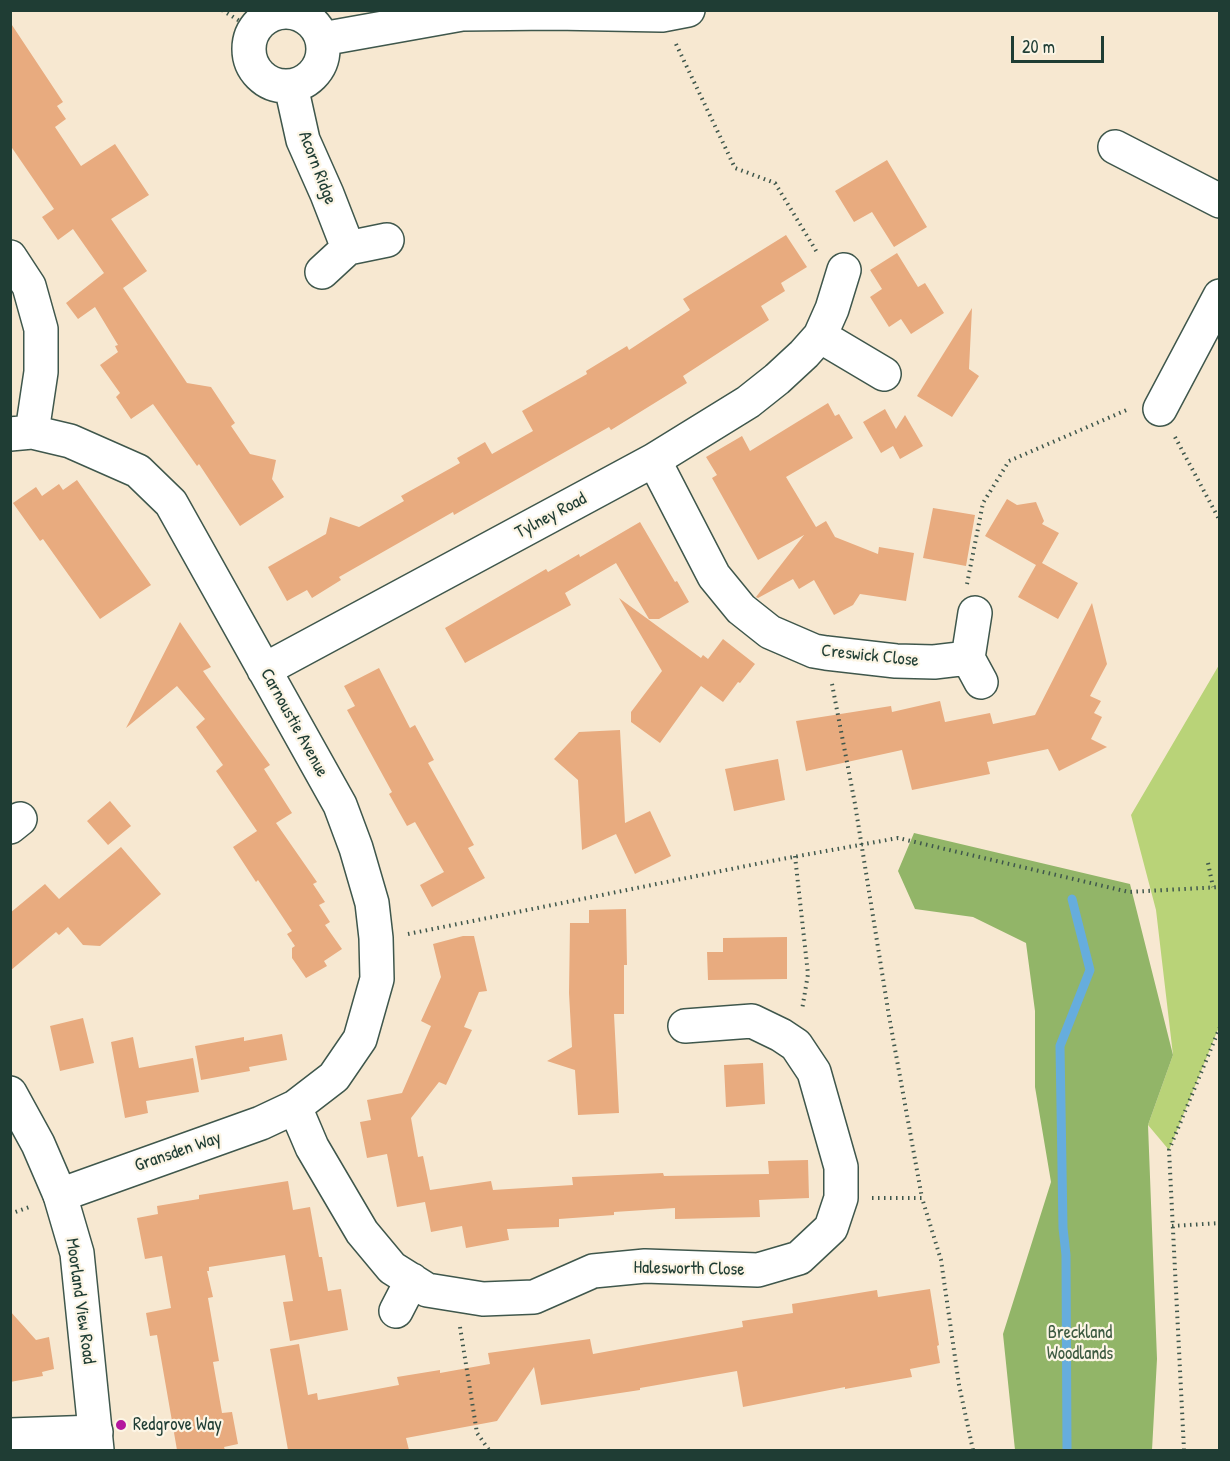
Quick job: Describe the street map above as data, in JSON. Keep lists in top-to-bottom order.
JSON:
{
  "streets": {
    "street": [
      "Acorn Ridge",
      "Tylney Road",
      "Creswick Close",
      "Carnoustie Avenue",
      "Gransden Way",
      "Halesworth Close",
      "Moorland View Road"
    ]
  },
  "crossings": [
    ["Tylney Road", "Creswick Close"],
    ["Tylney Road", "Carnoustie Avenue"],
    ["Carnoustie Avenue", "Gransden Way"],
    ["Carnoustie Avenue", "Halesworth Close"],
    ["Gransden Way", "Halesworth Close"],
    ["Gransden Way", "Moorland View Road"]
  ],
  "parks": ["Breckland Woodlands"],
  "places": ["Redgrove Way"],
  "scale_bar": "20 m"
}
